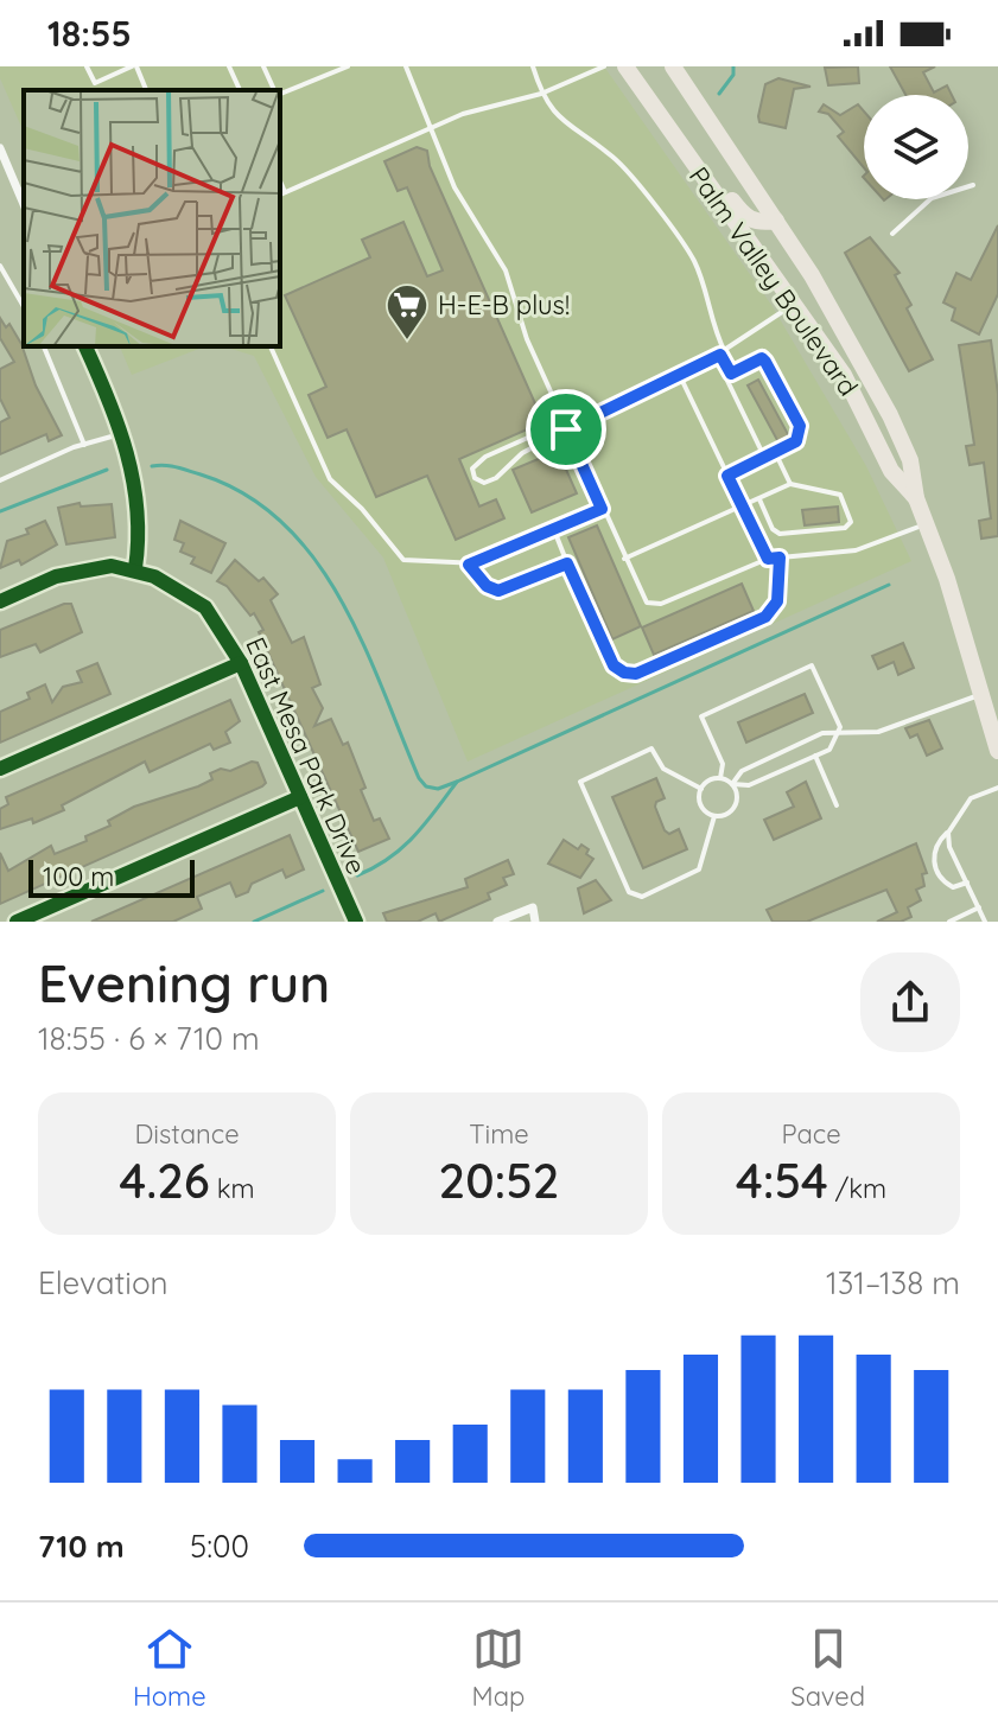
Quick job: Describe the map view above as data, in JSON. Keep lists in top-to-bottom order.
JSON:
{
  "streets": {
    "highway": ["Palm Valley Boulevard"],
    "street": ["East Mesa Park Drive"]
  },
  "places": {
    "supermarket": ["H-E-B plus!"]
  },
  "scale_bar": "100 m",
  "page": {
    "status": "18:55",
    "scale": "100 m",
    "heading": ["Evening run", "18:55 · 6 × 710 m"],
    "stats": [
      ["Distance", "4.26 km"],
      ["Time", "20:52"],
      ["Pace", "4:54 /km"]
    ],
    "chart": ["Elevation", "131–138 m"],
    "list": [
      {
        "name": "710 m",
        "note": "5:00"
      }
    ],
    "tabs": ["Home", "Map", "Saved"]
  }
}
